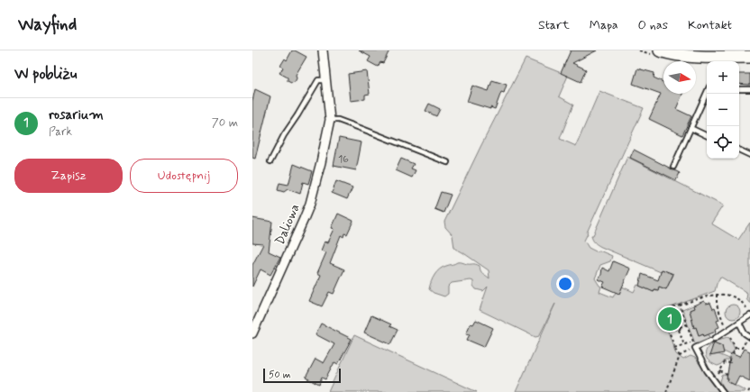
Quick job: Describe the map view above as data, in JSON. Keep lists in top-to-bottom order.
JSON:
{
  "streets": {
    "street": ["Daliowa"]
  },
  "house_numbers": ["16"],
  "scale_bar": "50 m",
  "north": "right",
  "page": {
    "header": "Wayfind",
    "nav": [
      "Start",
      "Mapa",
      "O nas",
      "Kontakt"
    ],
    "heading": "W pobliżu",
    "map_buttons": ["+", "−"],
    "list": [
      {
        "mark": "1",
        "name": "rosarium",
        "note": "Park",
        "value": "70 m"
      }
    ],
    "buttons": ["Zapisz", "Udostępnij"],
    "pins": "1",
    "scale": "50 m"
  }
}
